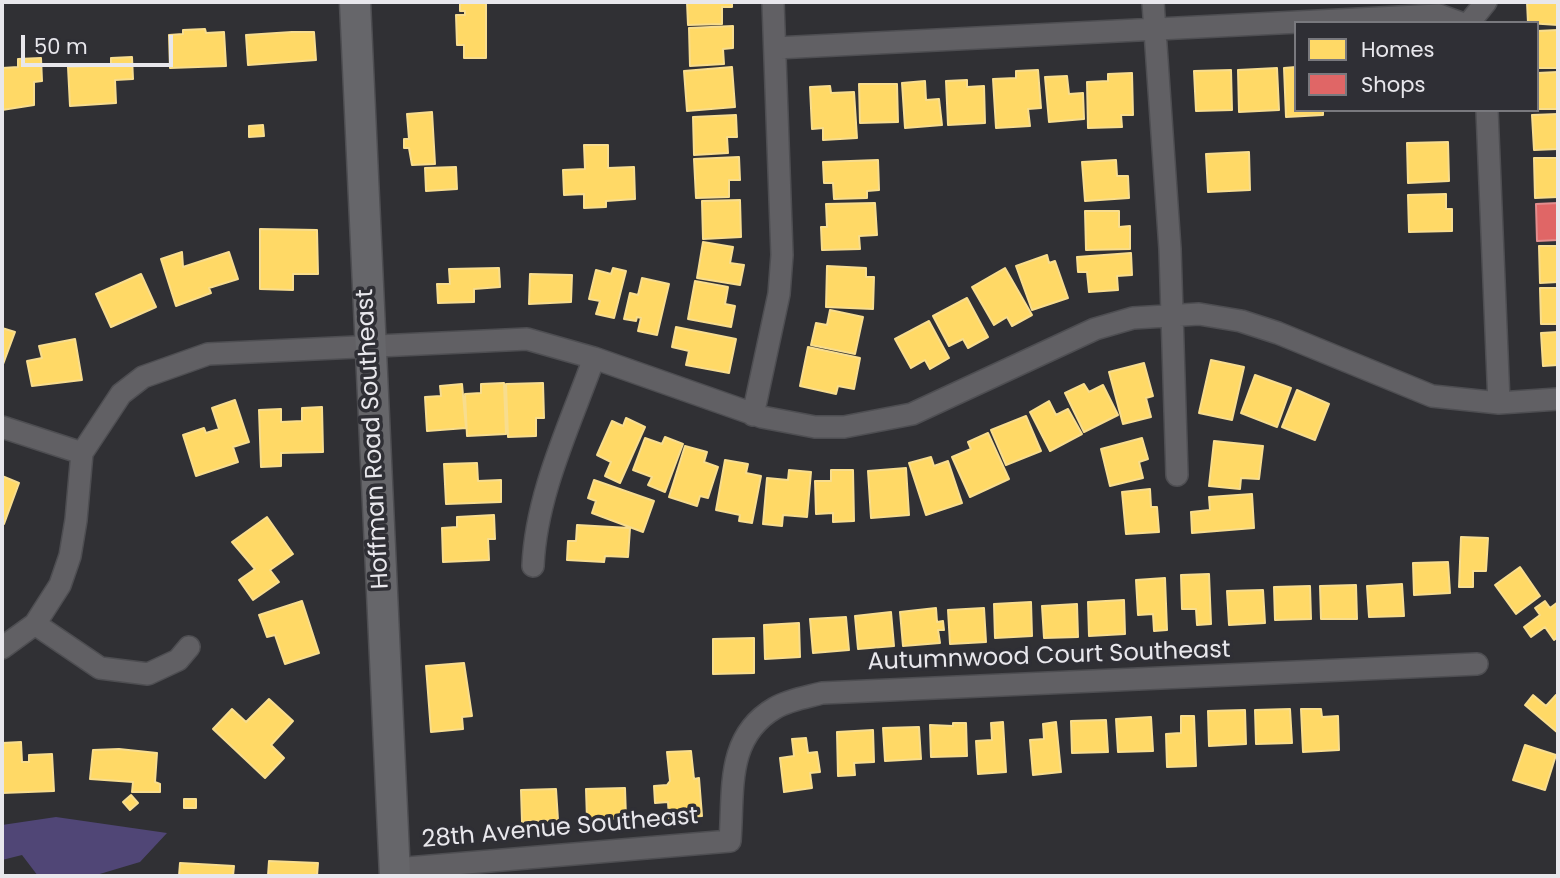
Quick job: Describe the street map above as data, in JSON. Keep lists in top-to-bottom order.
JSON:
{
  "streets": {
    "street": ["Hoffman Road Southeast", "Autumnwood Court Southeast", "28th Avenue Southeast"]
  },
  "crossings": [
    ["Hoffman Road Southeast", "28th Avenue Southeast"],
    ["Autumnwood Court Southeast", "28th Avenue Southeast"]
  ],
  "legend": ["Homes", "Shops"],
  "scale_bar": "50 m"
}
